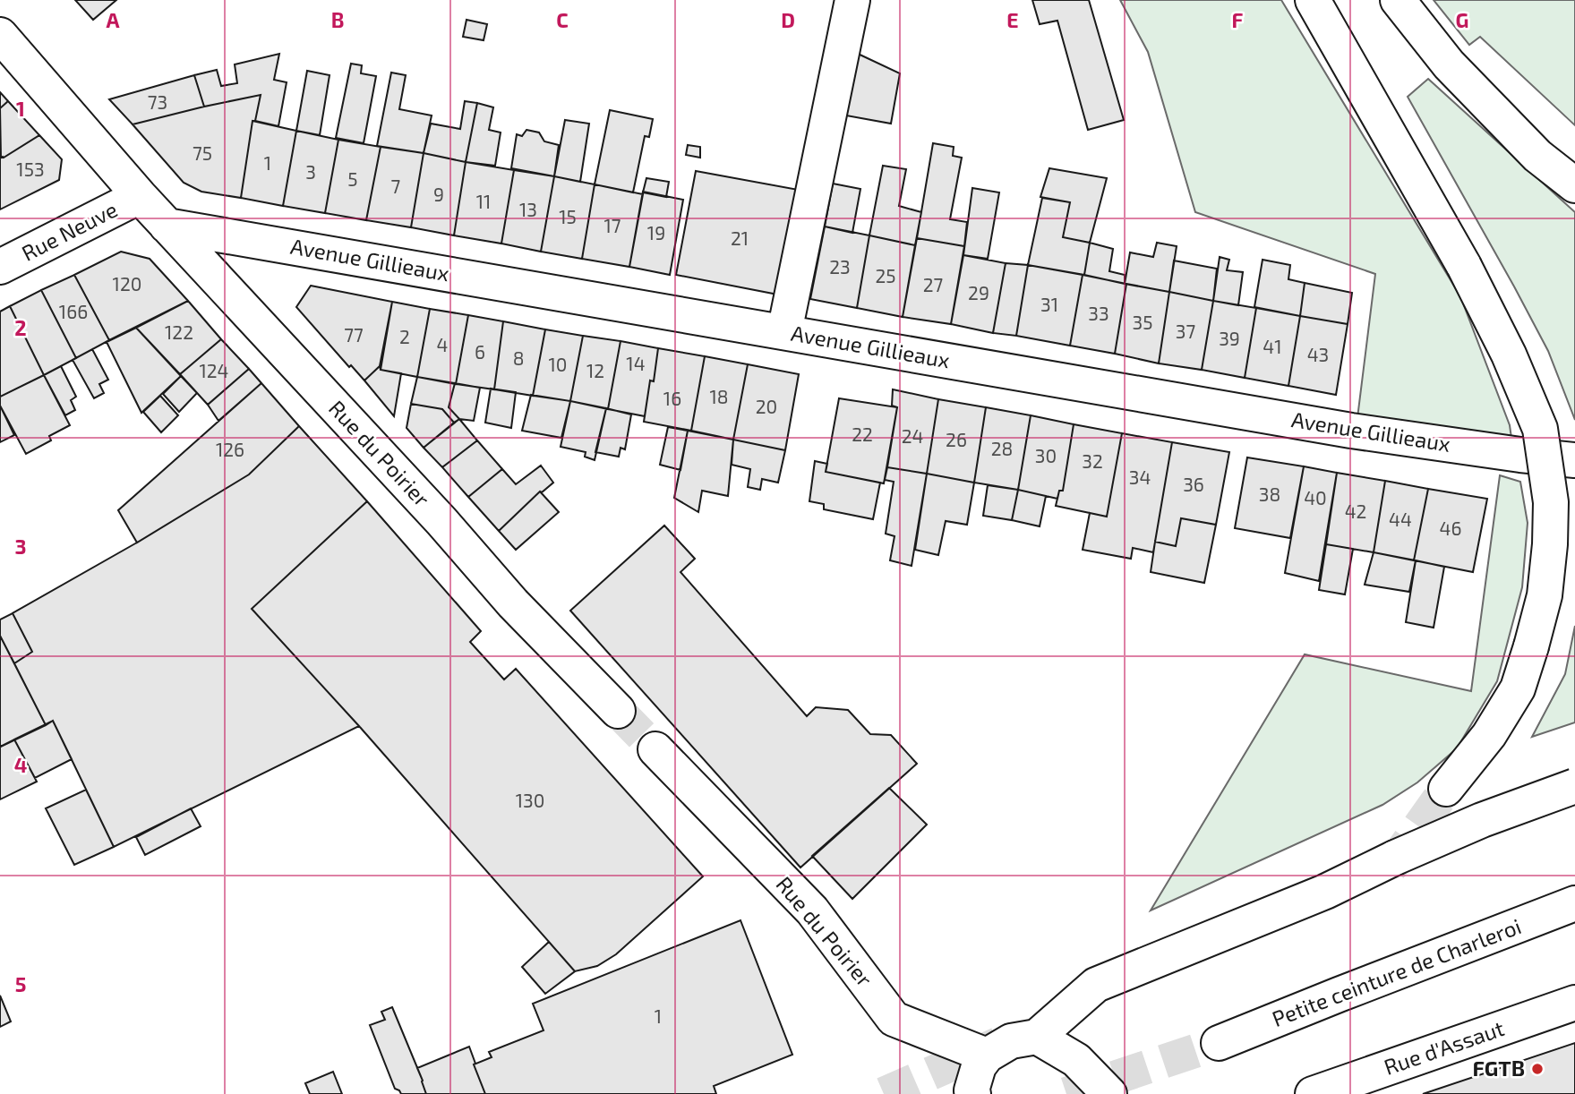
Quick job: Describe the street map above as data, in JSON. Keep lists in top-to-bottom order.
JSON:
{
  "streets": {
    "main road": [
      "Rue Neuve",
      "Avenue Gillieaux",
      "Rue du Poirier",
      "Petite ceinture de Charleroi",
      "Rue d'Assaut"
    ]
  },
  "crossings": [
    ["Rue Neuve", "Rue du Poirier"],
    ["Avenue Gillieaux", "Rue du Poirier"]
  ],
  "places": ["FGTB"],
  "house_numbers": [
    "73",
    "75",
    "1",
    "153",
    "3",
    "5",
    "7",
    "9",
    "11",
    "13",
    "15",
    "17",
    "19",
    "21",
    "23",
    "25",
    "120",
    "27",
    "29",
    "31",
    "166",
    "33",
    "35",
    "37",
    "122",
    "77",
    "2",
    "39",
    "4",
    "41",
    "6",
    "43",
    "8",
    "14",
    "10",
    "124",
    "12",
    "18",
    "16",
    "20",
    "22",
    "24",
    "26",
    "28",
    "126",
    "30",
    "32",
    "34",
    "36",
    "38",
    "40",
    "42",
    "44",
    "46",
    "130",
    "1"
  ],
  "grid": {
    "columns": [
      "A",
      "B",
      "C",
      "D",
      "E",
      "F",
      "G"
    ],
    "rows": [
      "1",
      "2",
      "3",
      "4",
      "5"
    ]
  }
}
